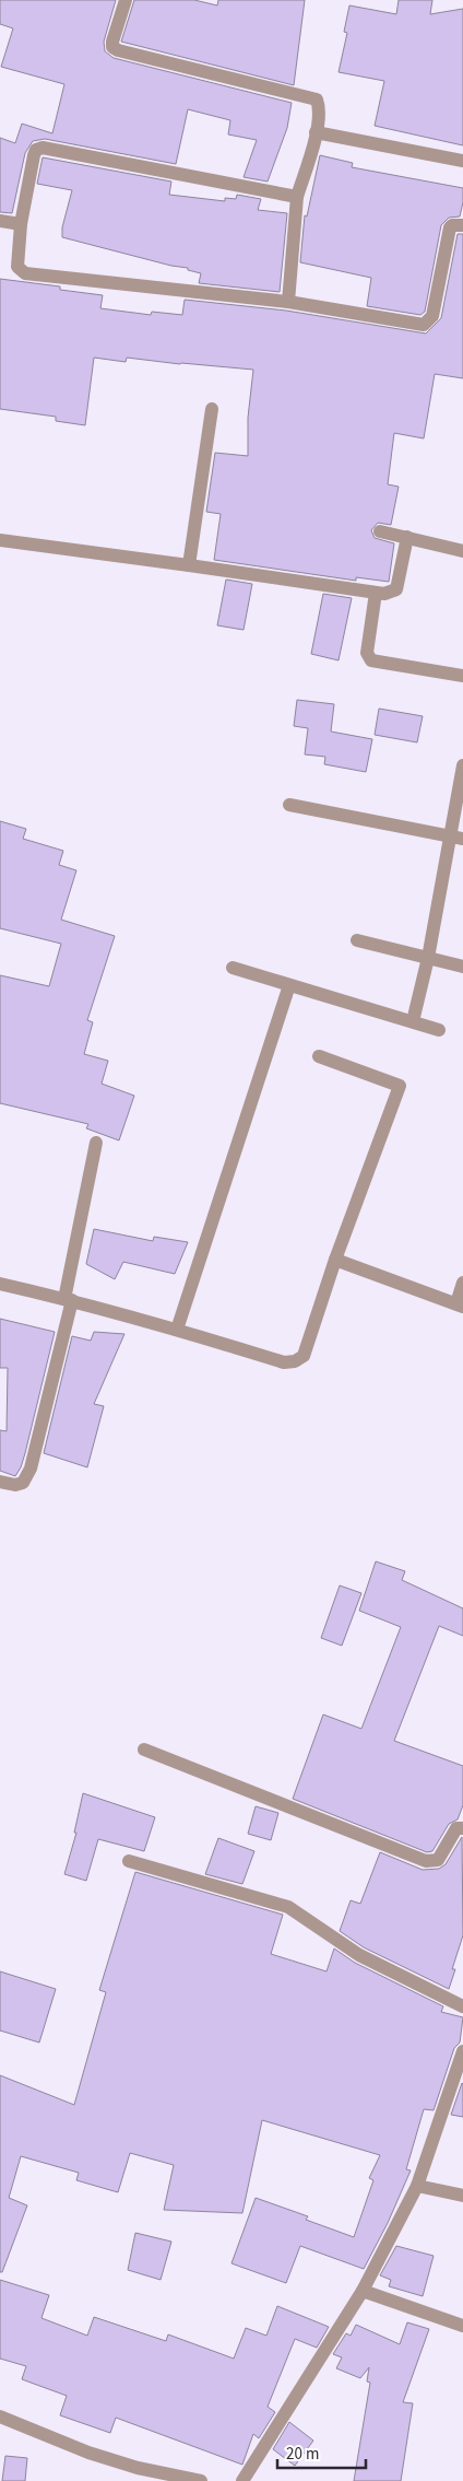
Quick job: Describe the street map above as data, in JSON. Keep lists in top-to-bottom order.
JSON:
{
  "scale_bar": "20 m"
}
